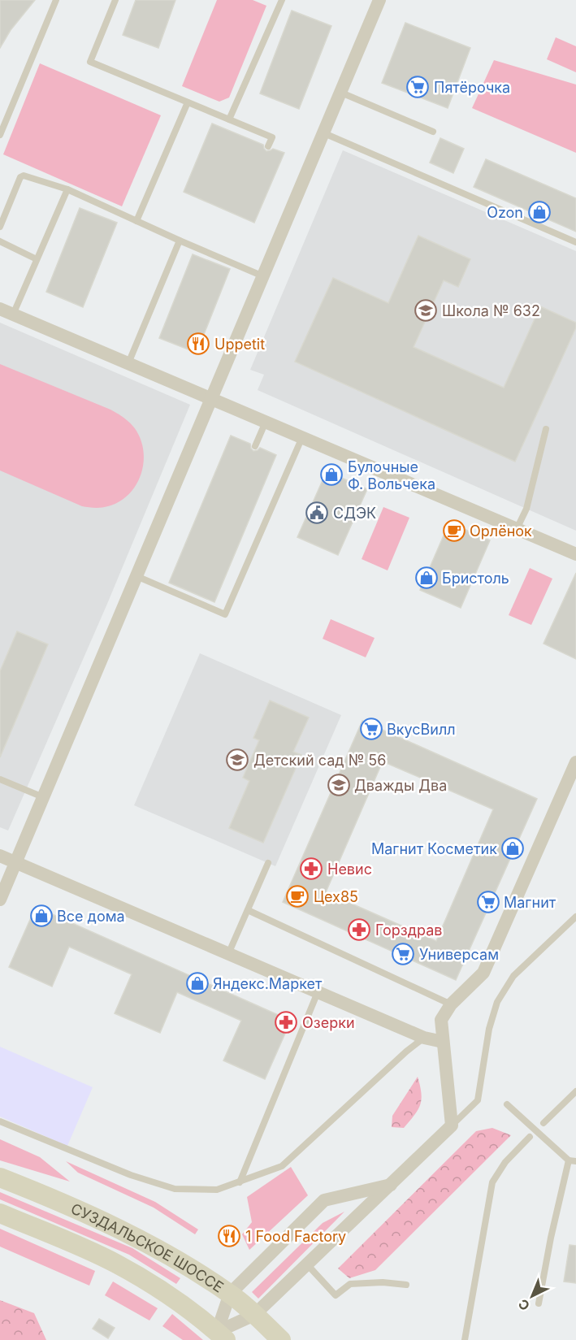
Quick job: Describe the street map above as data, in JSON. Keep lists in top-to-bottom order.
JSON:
{
  "streets": {
    "main road": ["СУЗДАЛЬСКОЕ ШОССЕ"]
  },
  "places": {
    "supermarket": [
      "Пятёрочка",
      "ВкусВилл",
      "Магнит",
      "Универсам"
    ],
    "shop": [
      "Ozon",
      "Булочные Ф. Вольчека",
      "Бристоль",
      "Магнит Косметик",
      "Все дома",
      "Яндекс.Маркет"
    ],
    "school or university": ["Школа № 632", "Детский сад № 56", "Дважды Два"],
    "restaurant": ["Uppetit", "1 Food Factory"],
    "public building": ["СДЭК"],
    "cafe": ["Орлёнок", "Цех85"],
    "pharmacy": ["Невис", "Горздрав", "Озерки"]
  },
  "north": "bottom left"
}
